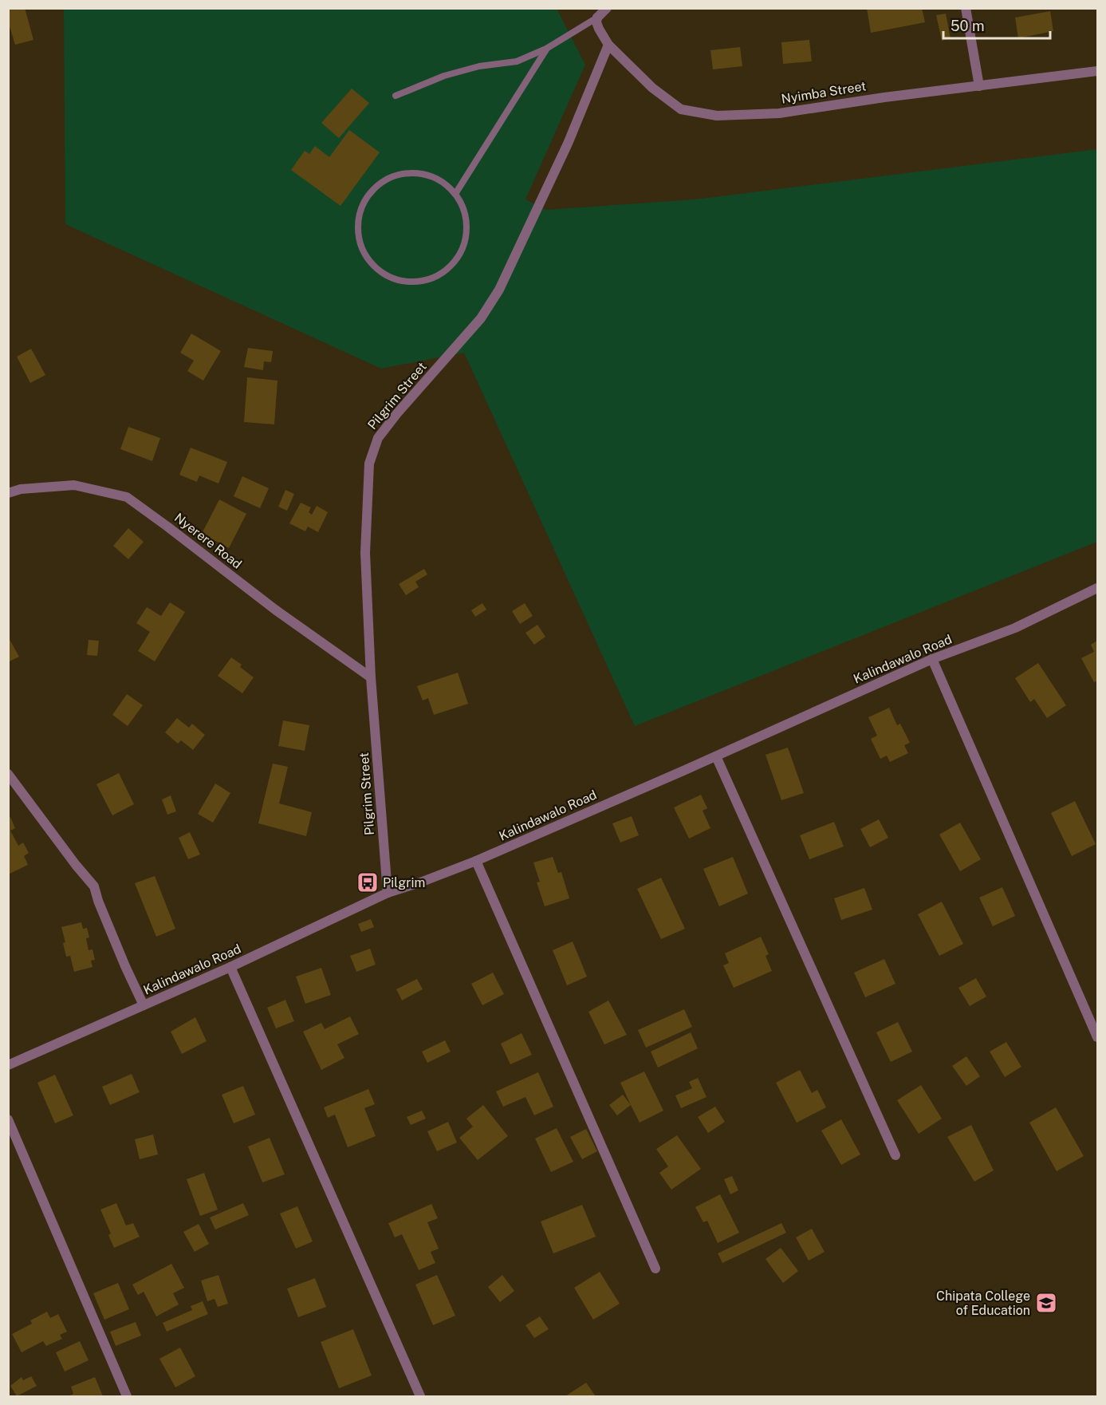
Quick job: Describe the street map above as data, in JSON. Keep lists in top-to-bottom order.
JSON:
{
  "streets": {
    "street": [
      "Nyimba Street",
      "Pilgrim Street",
      "Nyerere Road",
      "Kalindawalo Road"
    ]
  },
  "crossings": [
    ["Nyimba Street", "Pilgrim Street"],
    ["Pilgrim Street", "Nyerere Road"],
    ["Pilgrim Street", "Kalindawalo Road"]
  ],
  "places": {
    "bus stop": ["Pilgrim"],
    "school or university": ["Chipata College of Education"]
  },
  "scale_bar": "50 m"
}
